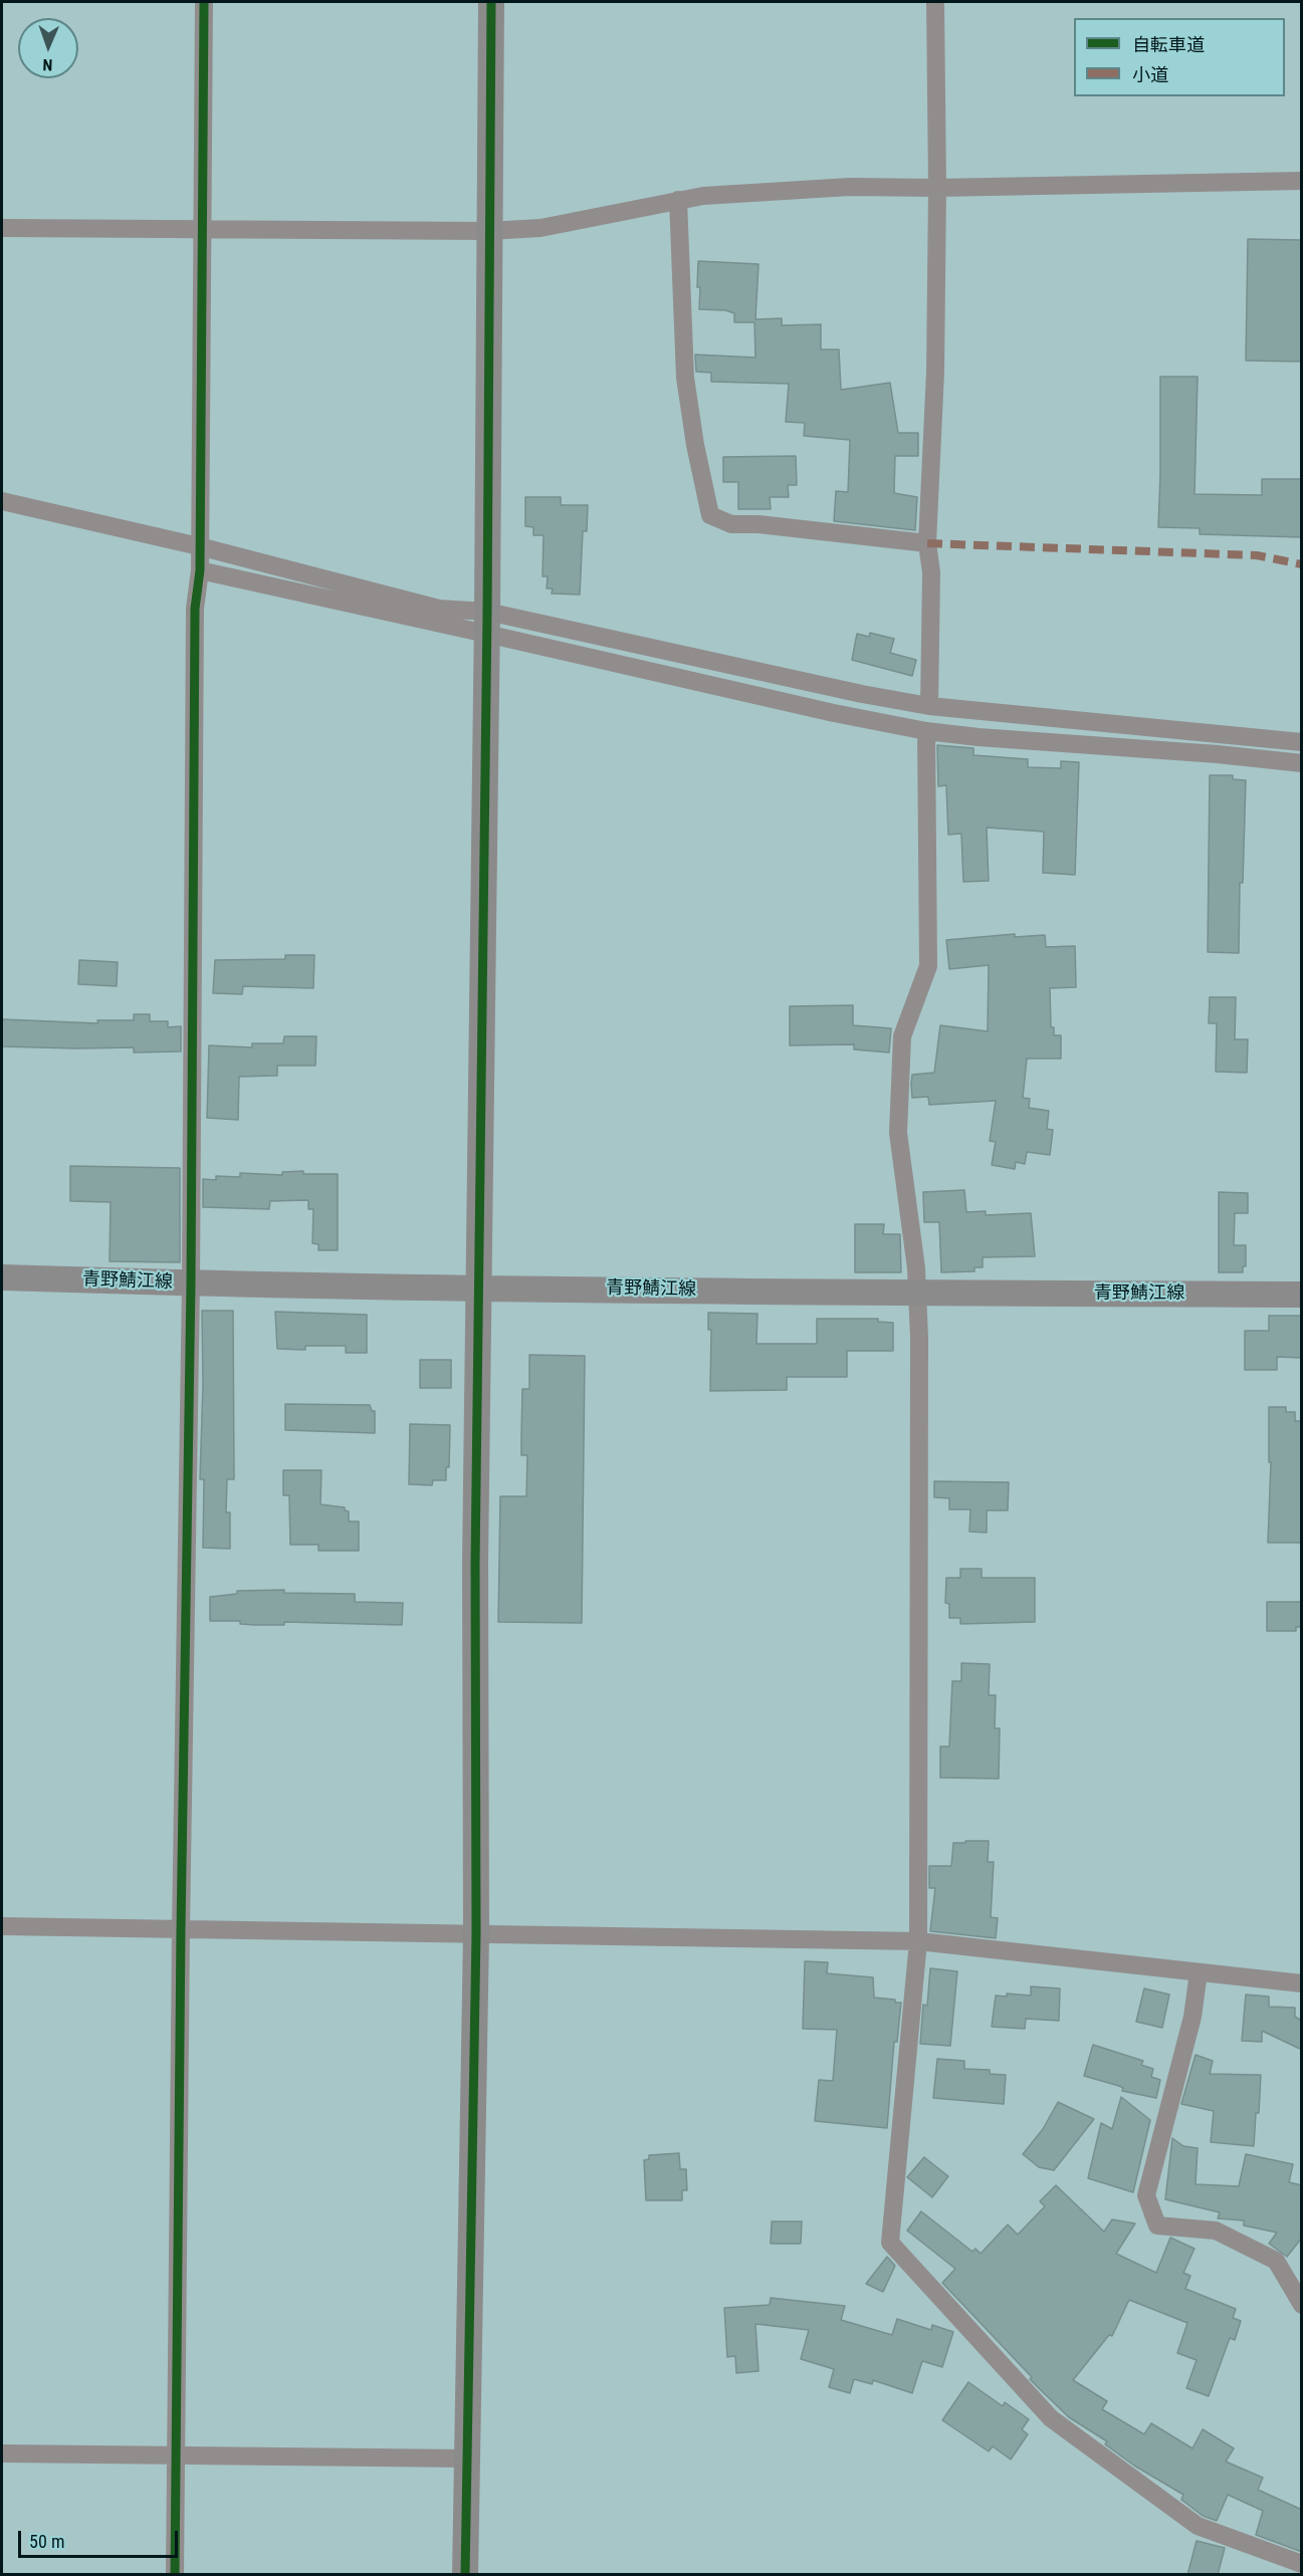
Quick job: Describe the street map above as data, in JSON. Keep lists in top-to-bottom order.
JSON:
{
  "streets": {
    "street": ["青野鯖江線"]
  },
  "legend": ["自転車道", "小道"],
  "scale_bar": "50 m",
  "north": "bottom"
}
